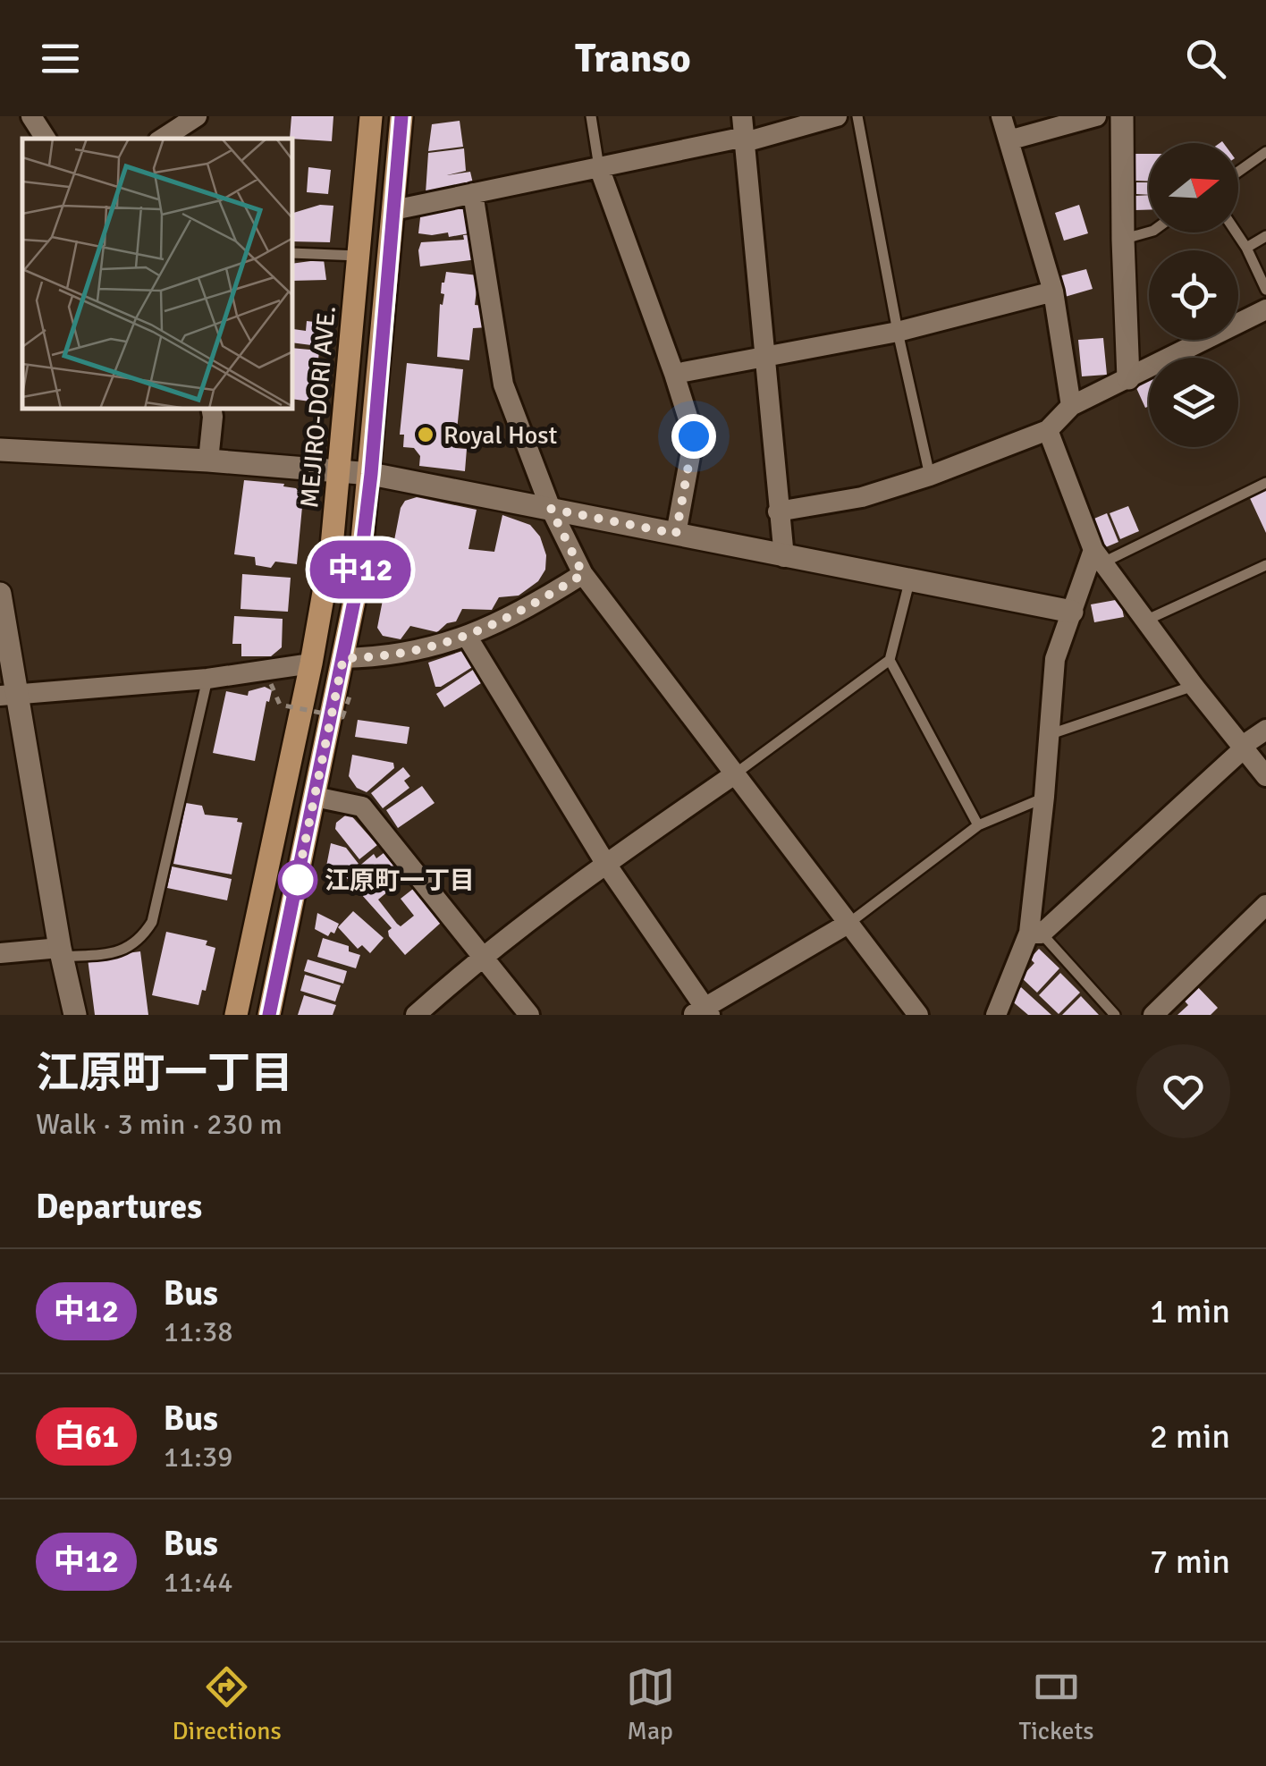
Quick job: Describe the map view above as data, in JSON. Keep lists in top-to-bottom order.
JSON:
{
  "streets": {
    "main road": ["MEJIRO-DORI AVE."]
  },
  "places": ["Royal Host", "江原町一丁目"],
  "lines": ["bus line 中12"],
  "north": "right",
  "page": {
    "header": "Transo",
    "on_map": "中12",
    "heading": [
      ["江原町一丁目", "Walk · 3 min · 230 m"],
      "Departures"
    ],
    "list": [
      {
        "mark": "中12",
        "name": "Bus",
        "note": "11:38",
        "value": "1 min"
      },
      {
        "mark": "白61",
        "name": "Bus",
        "note": "11:39",
        "value": "2 min"
      },
      {
        "mark": "中12",
        "name": "Bus",
        "note": "11:44",
        "value": "7 min"
      }
    ],
    "tabs": ["Directions", "Map", "Tickets"]
  }
}
